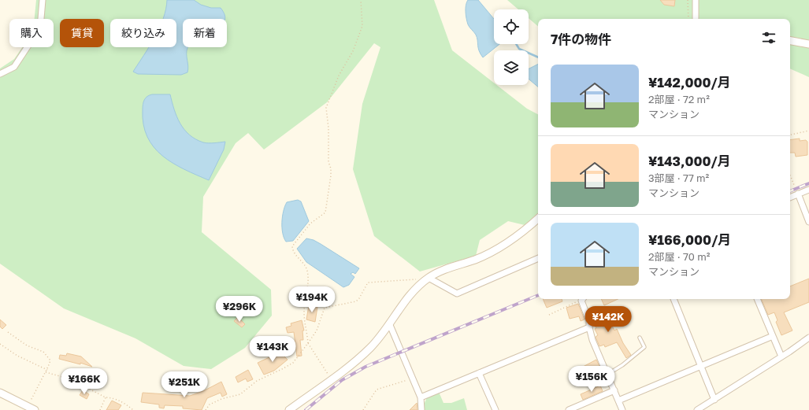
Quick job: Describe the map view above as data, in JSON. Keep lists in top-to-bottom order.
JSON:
{
  "page": {
    "chip": [
      "購入",
      "賃貸",
      "絞り込み",
      "新着"
    ],
    "heading": "7件の物件",
    "list": [
      {
        "name": "¥142,000/月",
        "note": "2部屋 · 72 m² · マンション"
      },
      {
        "name": "¥143,000/月",
        "note": "3部屋 · 77 m² · マンション"
      },
      {
        "name": "¥166,000/月",
        "note": "2部屋 · 70 m² · マンション"
      }
    ],
    "price": [
      "¥194K",
      "¥296K",
      "¥142K",
      "¥143K",
      "¥156K",
      "¥166K",
      "¥251K"
    ]
  }
}
